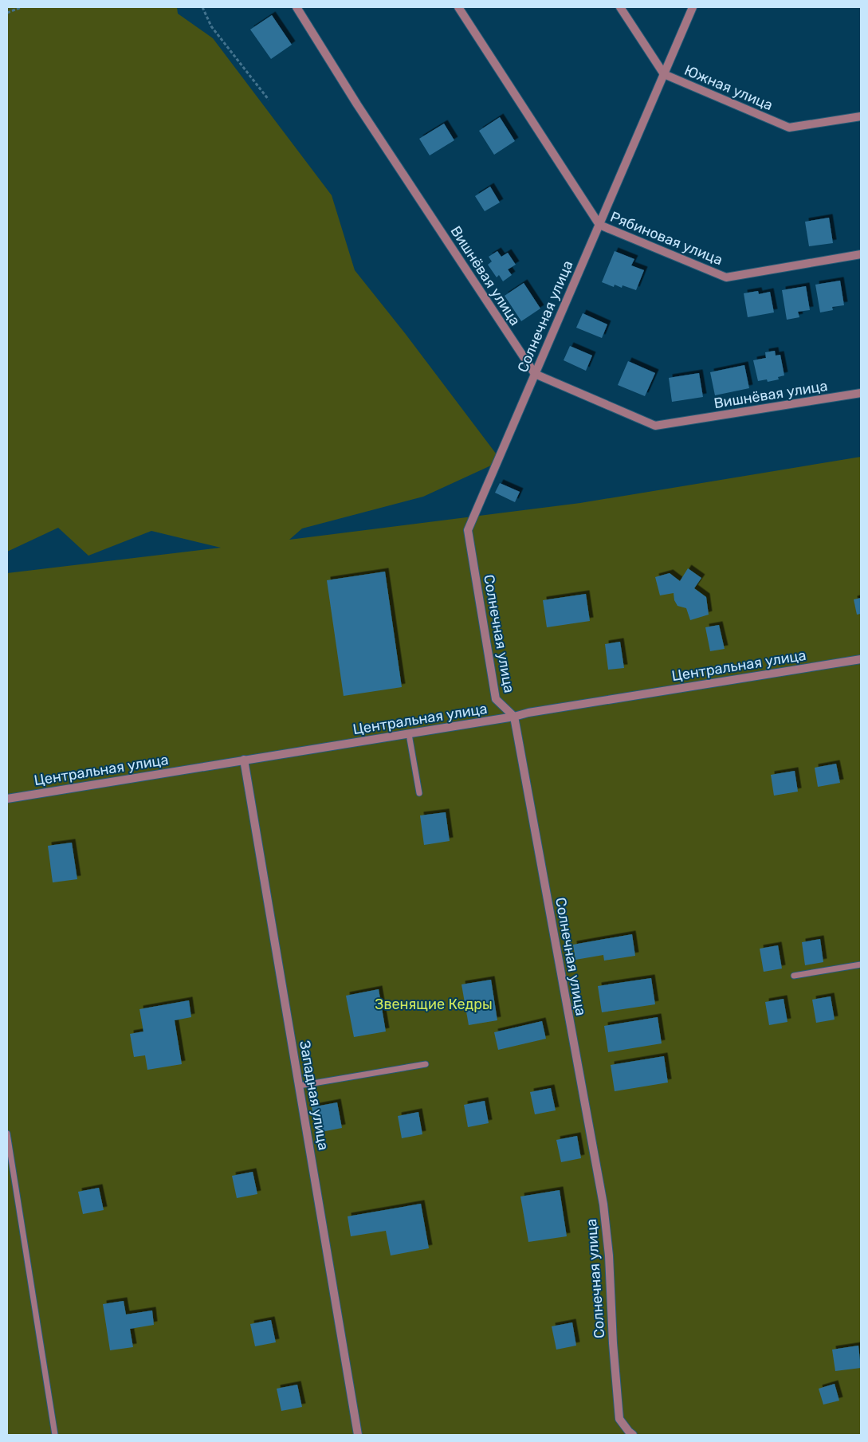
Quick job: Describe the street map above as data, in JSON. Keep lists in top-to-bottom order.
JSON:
{
  "streets": {
    "street": [
      "Южная улица",
      "Рябиновая улица",
      "Вишнёвая улица",
      "Солнечная улица",
      "Центральная улица",
      "Западная улица"
    ]
  },
  "crossings": [
    ["Южная улица", "Солнечная улица"],
    ["Рябиновая улица", "Солнечная улица"],
    ["Вишнёвая улица", "Солнечная улица"],
    ["Солнечная улица", "Центральная улица"],
    ["Центральная улица", "Западная улица"]
  ],
  "parks": ["Звенящие Кедры"]
}
